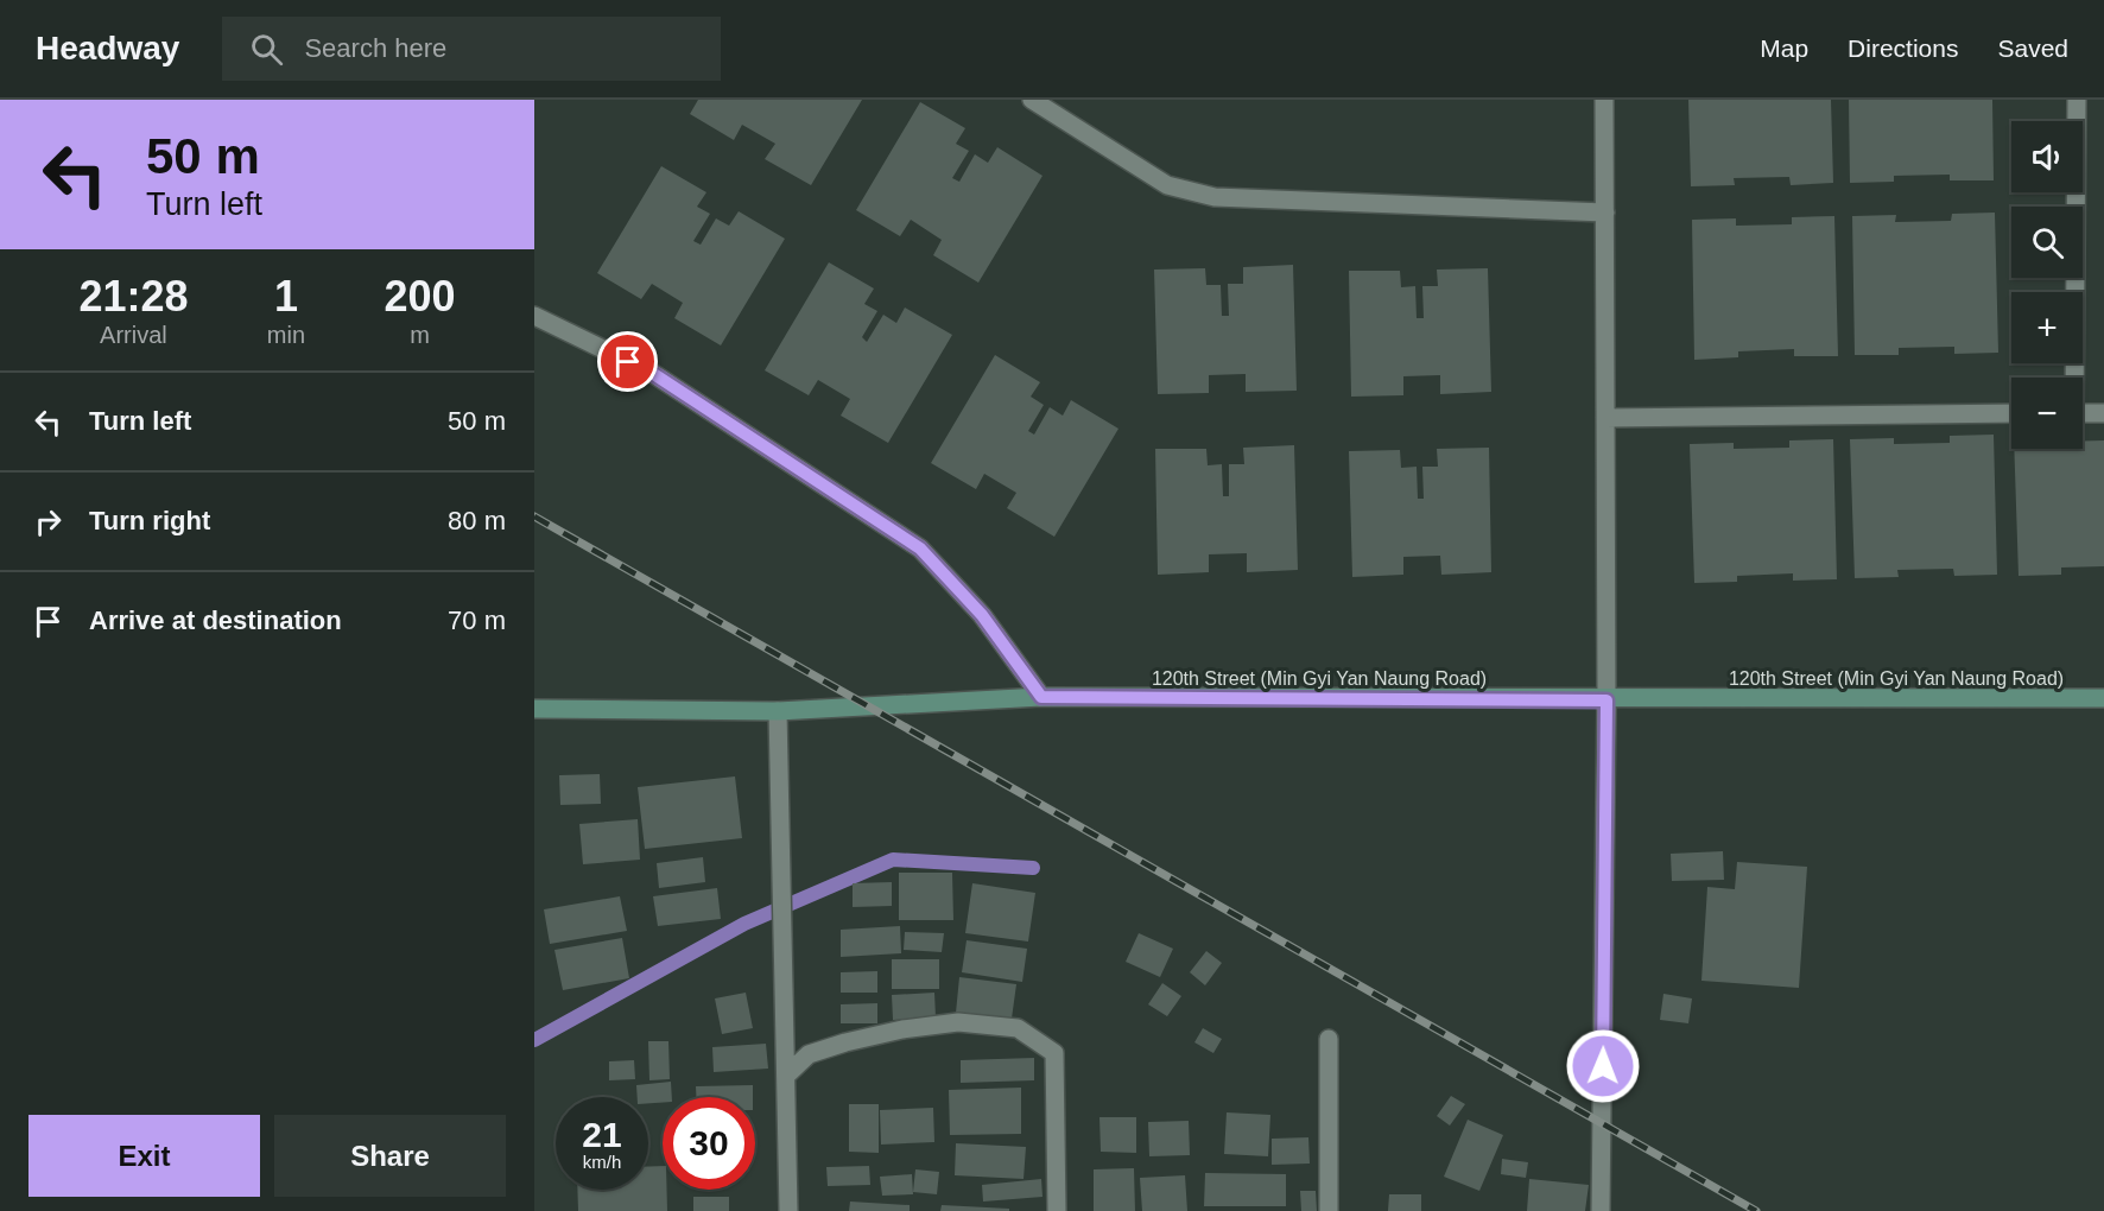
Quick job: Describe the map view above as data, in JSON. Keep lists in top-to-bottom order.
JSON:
{
  "streets": {
    "street": ["120th Street (Min Gyi Yan Naung Road)"]
  },
  "page": {
    "header": "Headway",
    "search": "Search here",
    "nav": ["Map", "Directions", "Saved"],
    "turn": ["50 m", "Turn left"],
    "map_buttons": ["+", "−"],
    "eta": [
      "21:28",
      "Arrival",
      "1",
      "min",
      "200",
      "m"
    ],
    "list": [
      {
        "name": "Turn left",
        "value": "50 m"
      },
      {
        "name": "Turn right",
        "value": "80 m"
      },
      {
        "name": "Arrive at destination",
        "value": "70 m"
      }
    ],
    "speed": "21 km/h",
    "limit": "30",
    "buttons": ["Exit", "Share"]
  }
}
